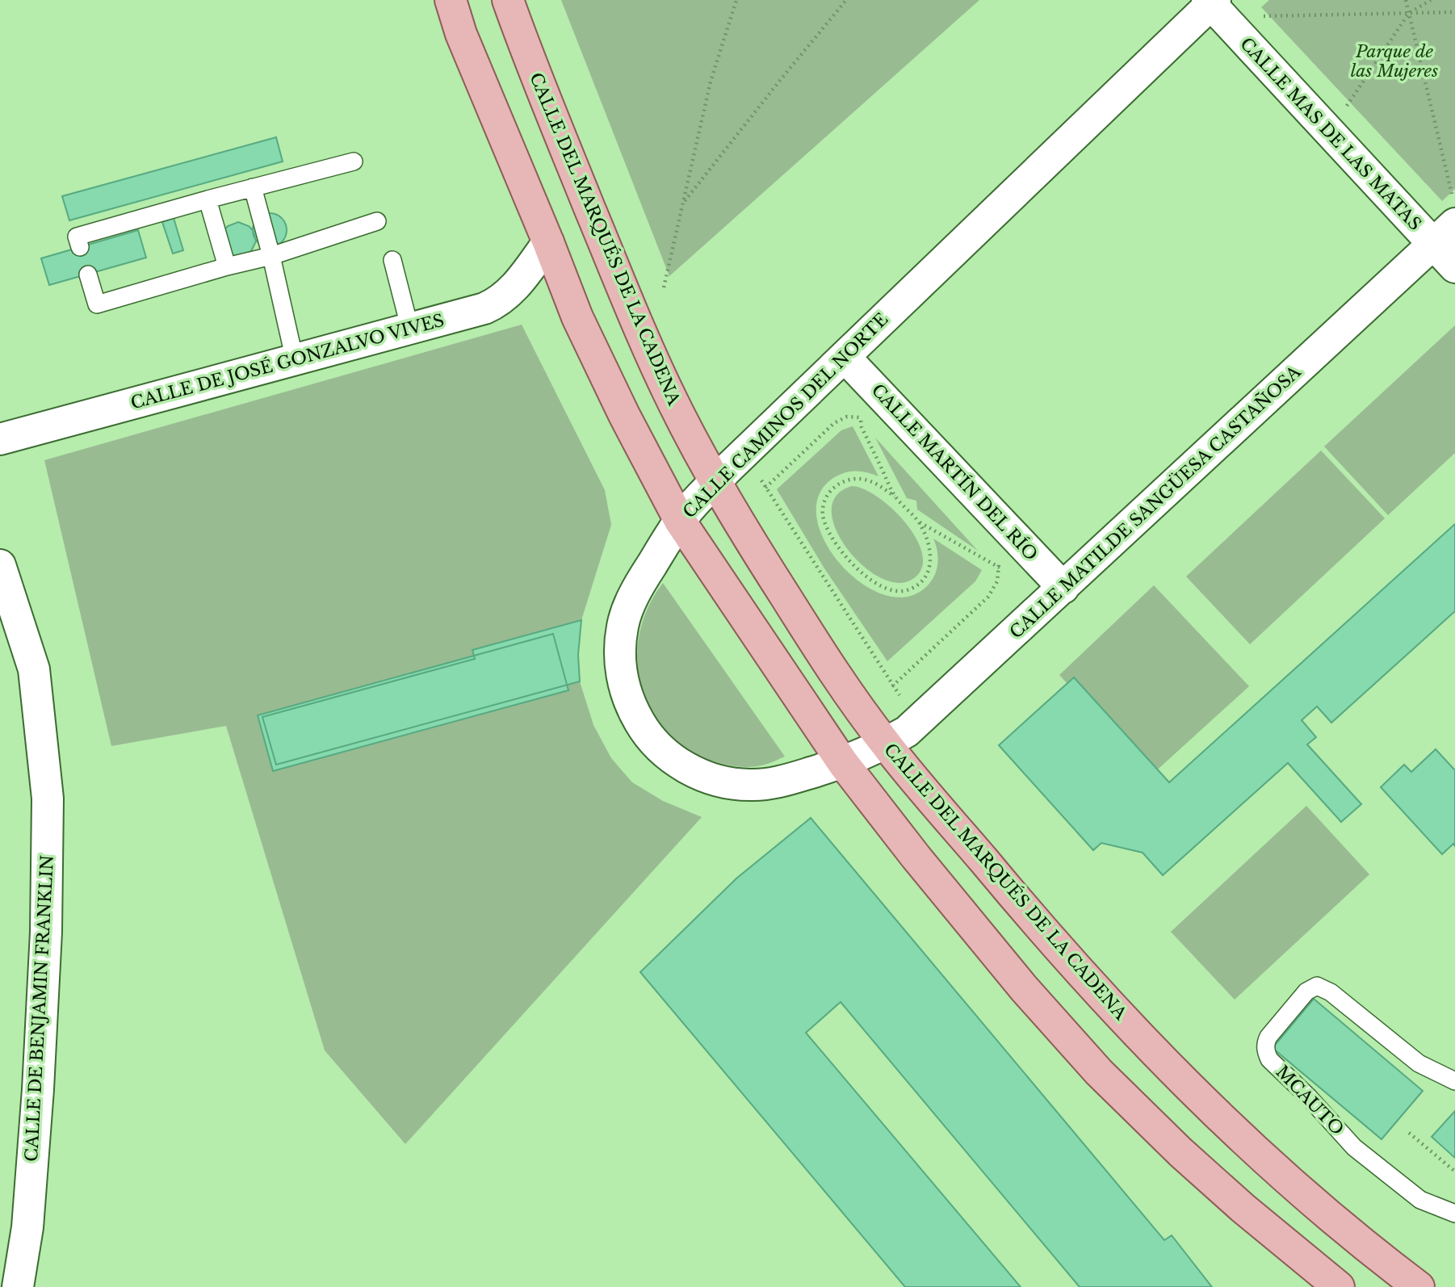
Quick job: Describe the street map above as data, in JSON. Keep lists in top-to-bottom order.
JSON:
{
  "streets": {
    "main road": ["CALLE DEL MARQUÉS DE LA CADENA"],
    "street": [
      "CALLE MAS DE LAS MATAS",
      "CALLE DE JOSÉ GONZALVO VIVES",
      "CALLE CAMINOS DEL NORTE",
      "CALLE MARTÍN DEL RÍO",
      "CALLE MATILDE SANGÜESA CASTAÑOSA",
      "CALLE DE BENJAMIN FRANKLIN"
    ],
    "lane": ["MCAUTO"]
  },
  "crossings": [
    ["CALLE MAS DE LAS MATAS", "CALLE CAMINOS DEL NORTE"],
    ["CALLE MAS DE LAS MATAS", "CALLE MATILDE SANGÜESA CASTAÑOSA"],
    ["CALLE DEL MARQUÉS DE LA CADENA", "CALLE CAMINOS DEL NORTE"],
    ["CALLE DEL MARQUÉS DE LA CADENA", "CALLE MATILDE SANGÜESA CASTAÑOSA"],
    ["CALLE CAMINOS DEL NORTE", "CALLE MARTÍN DEL RÍO"],
    ["CALLE CAMINOS DEL NORTE", "CALLE MATILDE SANGÜESA CASTAÑOSA"],
    ["CALLE MARTÍN DEL RÍO", "CALLE MATILDE SANGÜESA CASTAÑOSA"]
  ],
  "parks": ["Parque de las Mujeres"]
}
